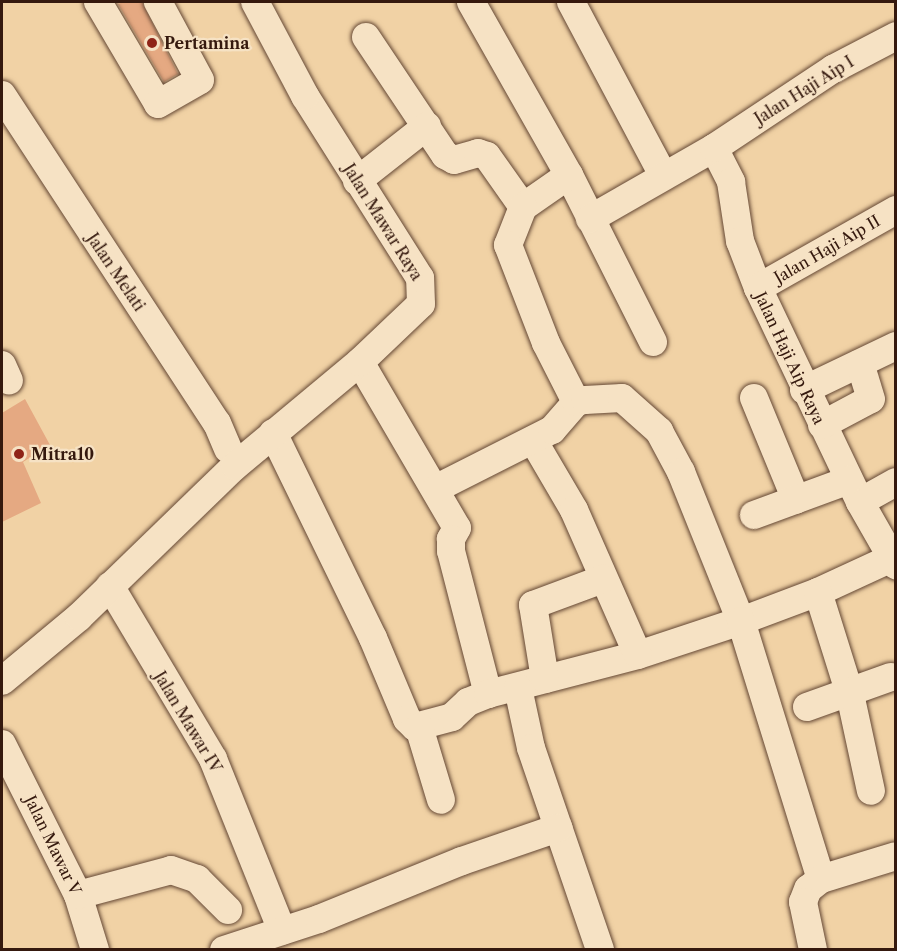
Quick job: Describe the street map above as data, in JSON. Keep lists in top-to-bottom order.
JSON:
{
  "streets": {
    "street": [
      "Jalan Haji Aip I",
      "Jalan Mawar Raya",
      "Jalan Haji Aip II",
      "Jalan Melati",
      "Jalan Haji Aip Raya",
      "Jalan Mawar IV",
      "Jalan Mawar V"
    ]
  },
  "crossings": [
    ["Jalan Haji Aip I", "Jalan Haji Aip Raya"],
    ["Jalan Mawar Raya", "Jalan Mawar IV"],
    ["Jalan Haji Aip II", "Jalan Haji Aip Raya"]
  ],
  "places": ["Pertamina", "Mitra10"]
}
